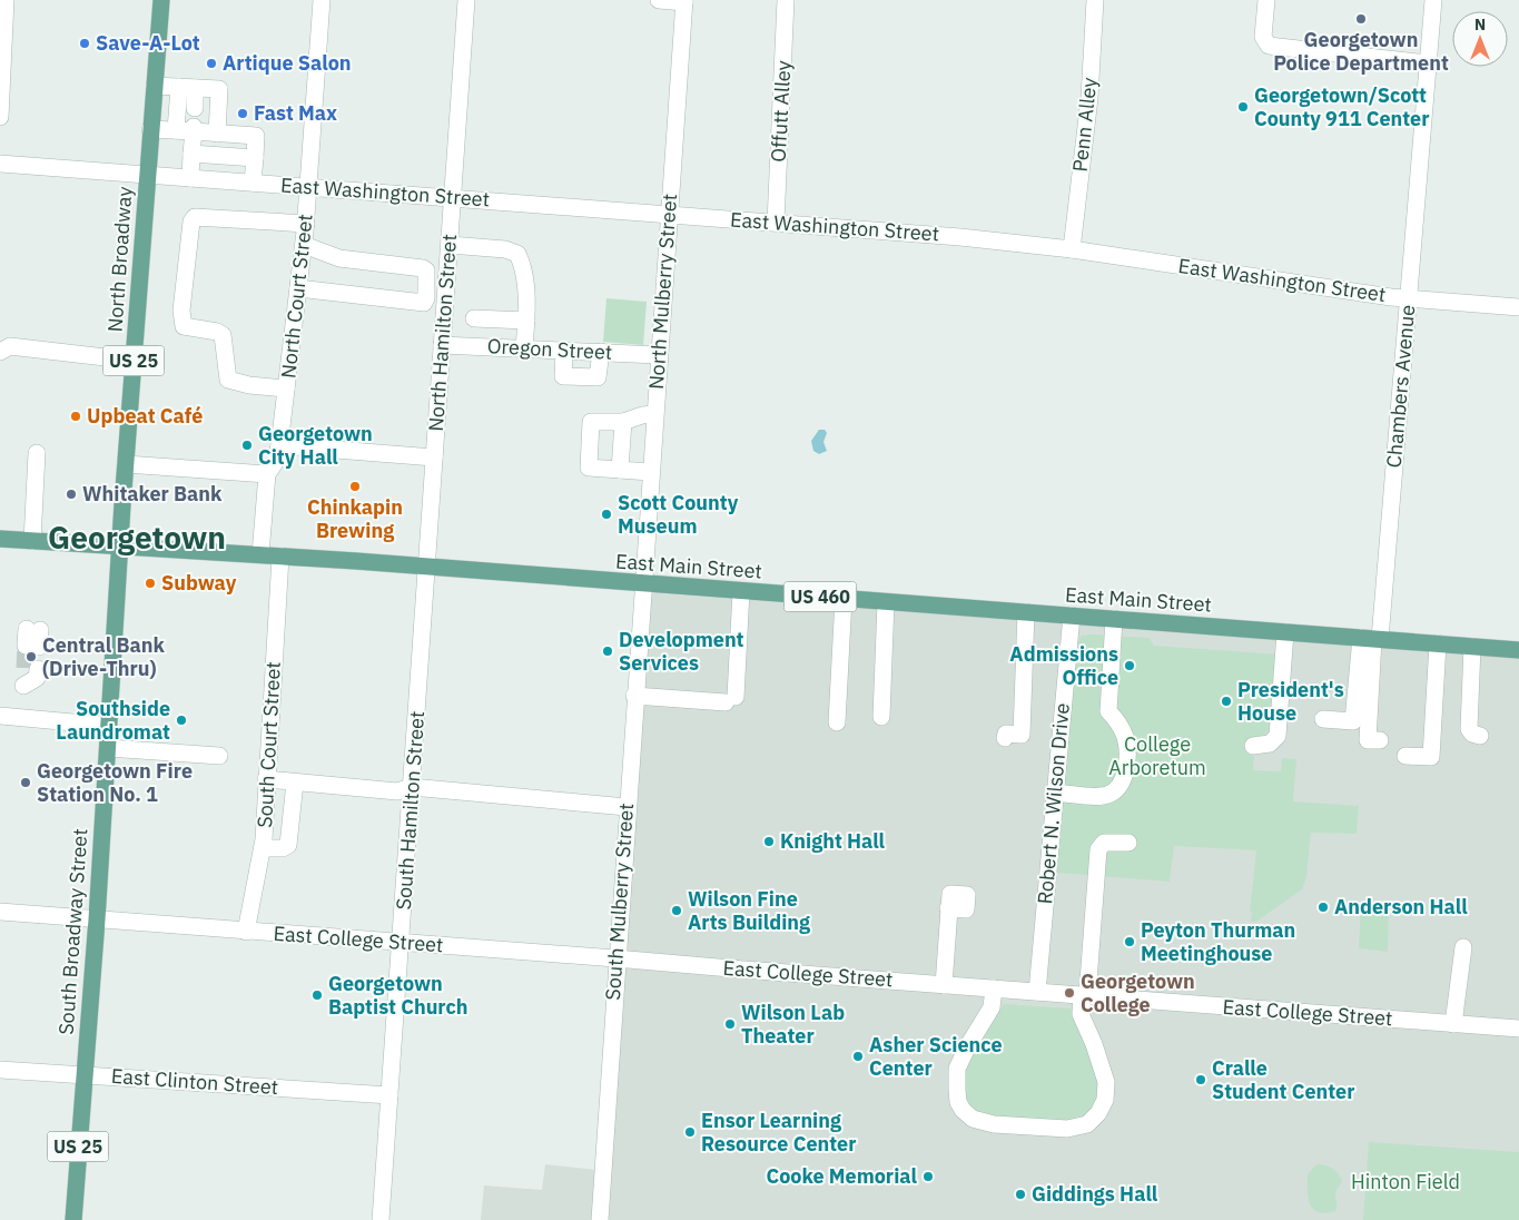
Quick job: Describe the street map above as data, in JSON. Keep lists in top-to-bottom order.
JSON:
{
  "streets": {
    "main road": [
      "North Broadway",
      "US 25",
      "East Main Street",
      "US 460",
      "South Broadway Street"
    ],
    "street": [
      "Offutt Alley",
      "Penn Alley",
      "East Washington Street",
      "North Mulberry Street",
      "North Court Street",
      "North Hamilton Street",
      "Oregon Street",
      "Chambers Avenue",
      "South Court Street",
      "Robert N. Wilson Drive",
      "South Hamilton Street",
      "South Mulberry Street",
      "East College Street",
      "East Clinton Street"
    ]
  },
  "crossings": [
    ["Offutt Alley", "East Washington Street"],
    ["Penn Alley", "East Washington Street"],
    ["East Washington Street", "North Broadway"],
    ["East Washington Street", "North Mulberry Street"],
    ["East Washington Street", "North Court Street"],
    ["East Washington Street", "North Hamilton Street"],
    ["East Washington Street", "US 25"],
    ["East Washington Street", "Chambers Avenue"],
    ["North Broadway", "US 25"],
    ["North Broadway", "East Main Street"],
    ["North Broadway", "US 460"],
    ["North Broadway", "South Broadway Street"],
    ["North Mulberry Street", "Oregon Street"],
    ["North Mulberry Street", "East Main Street"],
    ["North Mulberry Street", "South Mulberry Street"],
    ["North Court Street", "East Main Street"],
    ["North Hamilton Street", "Oregon Street"],
    ["North Hamilton Street", "East Main Street"],
    ["North Hamilton Street", "South Hamilton Street"],
    ["Chambers Avenue", "East Main Street"],
    ["East Main Street", "US 460"],
    ["East Main Street", "South Court Street"],
    ["East Main Street", "Robert N. Wilson Drive"],
    ["East Main Street", "South Hamilton Street"],
    ["East Main Street", "South Mulberry Street"],
    ["East Main Street", "South Broadway Street"],
    ["US 460", "South Broadway Street"],
    ["South Court Street", "East College Street"],
    ["Robert N. Wilson Drive", "East College Street"],
    ["South Hamilton Street", "East College Street"],
    ["South Hamilton Street", "East Clinton Street"],
    ["South Mulberry Street", "East College Street"],
    ["South Broadway Street", "East College Street"],
    ["South Broadway Street", "East Clinton Street"]
  ],
  "districts": ["Georgetown"],
  "parks": ["College Arboretum", "Hinton Field"],
  "places": [
    "Georgetown Police Department",
    "Save-A-Lot",
    "Artique Salon",
    "Georgetown/Scott County 911 Center",
    "Fast Max",
    "Upbeat Café",
    "Georgetown City Hall",
    "Chinkapin Brewing",
    "Whitaker Bank",
    "Scott County Museum",
    "Subway",
    "Development Services",
    "Central Bank (Drive-Thru)",
    "Admissions Office",
    "President's House",
    "Southside Laundromat",
    "Georgetown Fire Station No. 1",
    "Knight Hall",
    "Anderson Hall",
    "Wilson Fine Arts Building",
    "Peyton Thurman Meetinghouse",
    "Georgetown College",
    "Georgetown Baptist Church",
    "Wilson Lab Theater",
    "Asher Science Center",
    "Cralle Student Center",
    "Ensor Learning Resource Center",
    "Cooke Memorial",
    "Giddings Hall"
  ],
  "north": "top"
}
